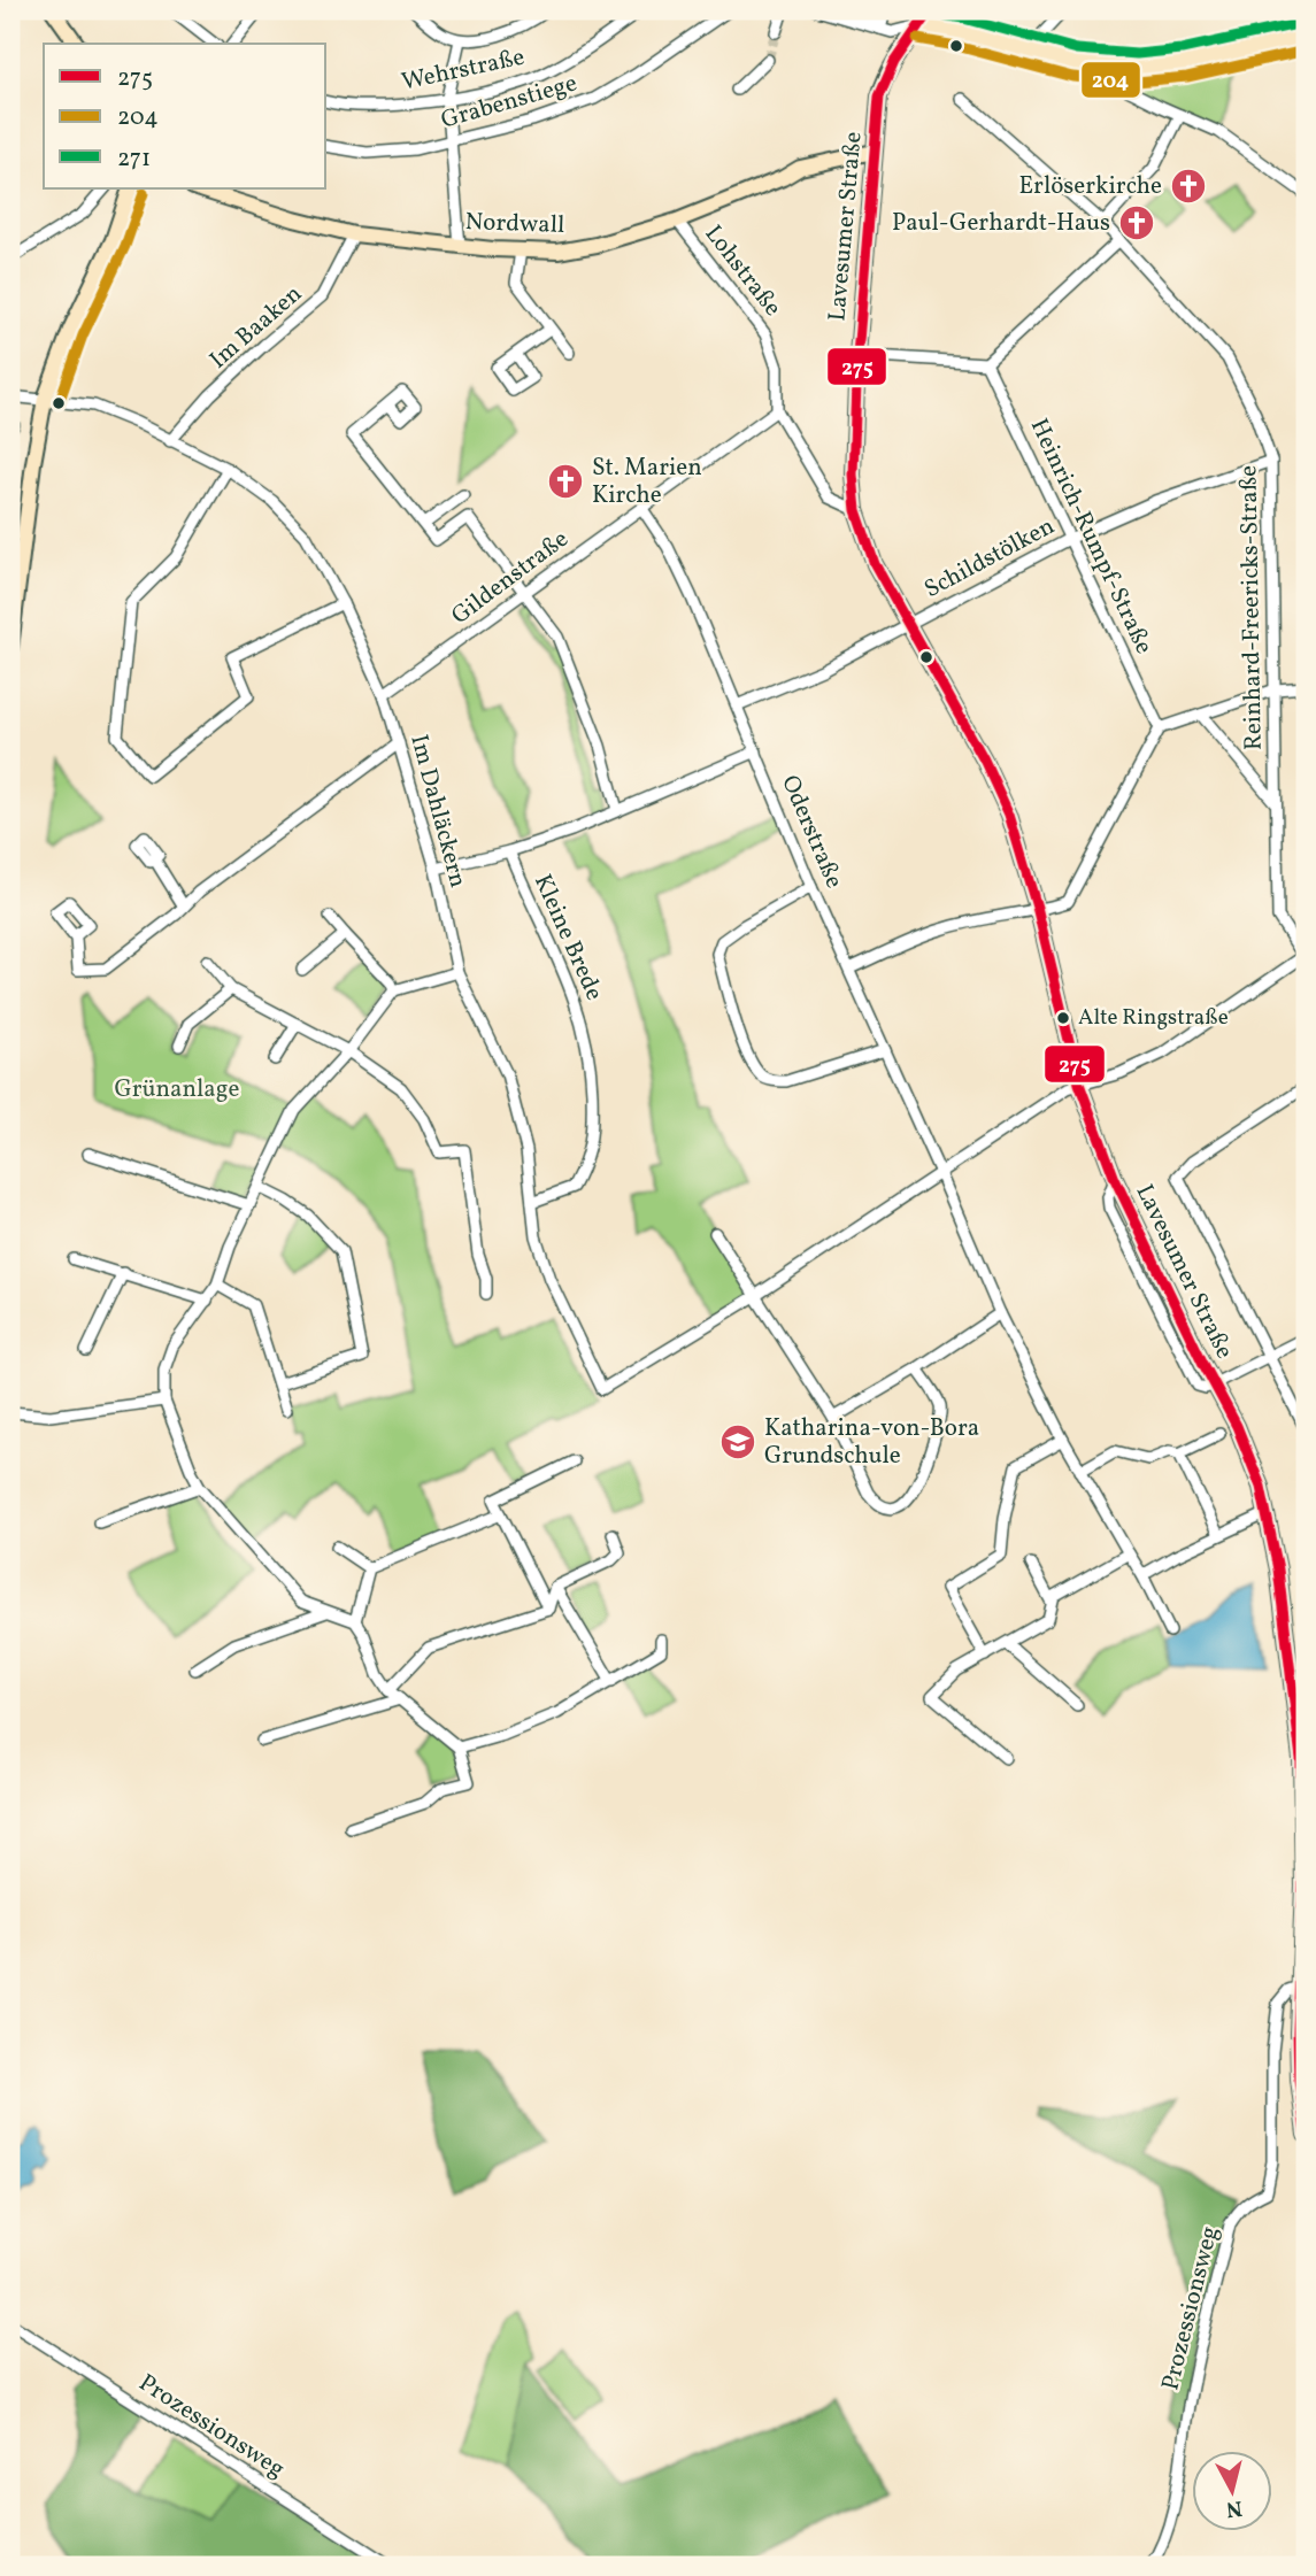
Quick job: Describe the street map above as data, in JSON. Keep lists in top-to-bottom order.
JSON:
{
  "streets": {
    "street": [
      "Wehrstraße",
      "Grabenstiege",
      "Nordwall",
      "Lavesumer Straße",
      "Lohstraße",
      "Im Baaken",
      "Heinrich-Rumpf-Straße",
      "Schildstölken",
      "Gildenstraße",
      "Reinhard-Freericks-Straße",
      "Im Dahläckern",
      "Oderstraße",
      "Kleine Brede",
      "Prozessionsweg"
    ]
  },
  "crossings": [
    ["Nordwall", "Lavesumer Straße"],
    ["Nordwall", "Lohstraße"],
    ["Nordwall", "Im Baaken"],
    ["Lavesumer Straße", "Schildstölken"],
    ["Lavesumer Straße", "Prozessionsweg"],
    ["Lohstraße", "Gildenstraße"],
    ["Im Baaken", "Im Dahläckern"],
    ["Heinrich-Rumpf-Straße", "Schildstölken"],
    ["Schildstölken", "Reinhard-Freericks-Straße"],
    ["Schildstölken", "Oderstraße"],
    ["Gildenstraße", "Im Dahläckern"],
    ["Gildenstraße", "Oderstraße"],
    ["Im Dahläckern", "Kleine Brede"]
  ],
  "parks": ["Grünanlage"],
  "places": {
    "church": ["Erlöserkirche", "Paul-Gerhardt-Haus", "St. Marien Kirche"],
    "other": ["Alte Ringstraße"],
    "school or university": ["Katharina-von-Bora Grundschule"]
  },
  "lines": ["transit line 275", "transit line 271", "transit line 204"],
  "legend": ["275", "204", "271"],
  "north": "bottom"
}
